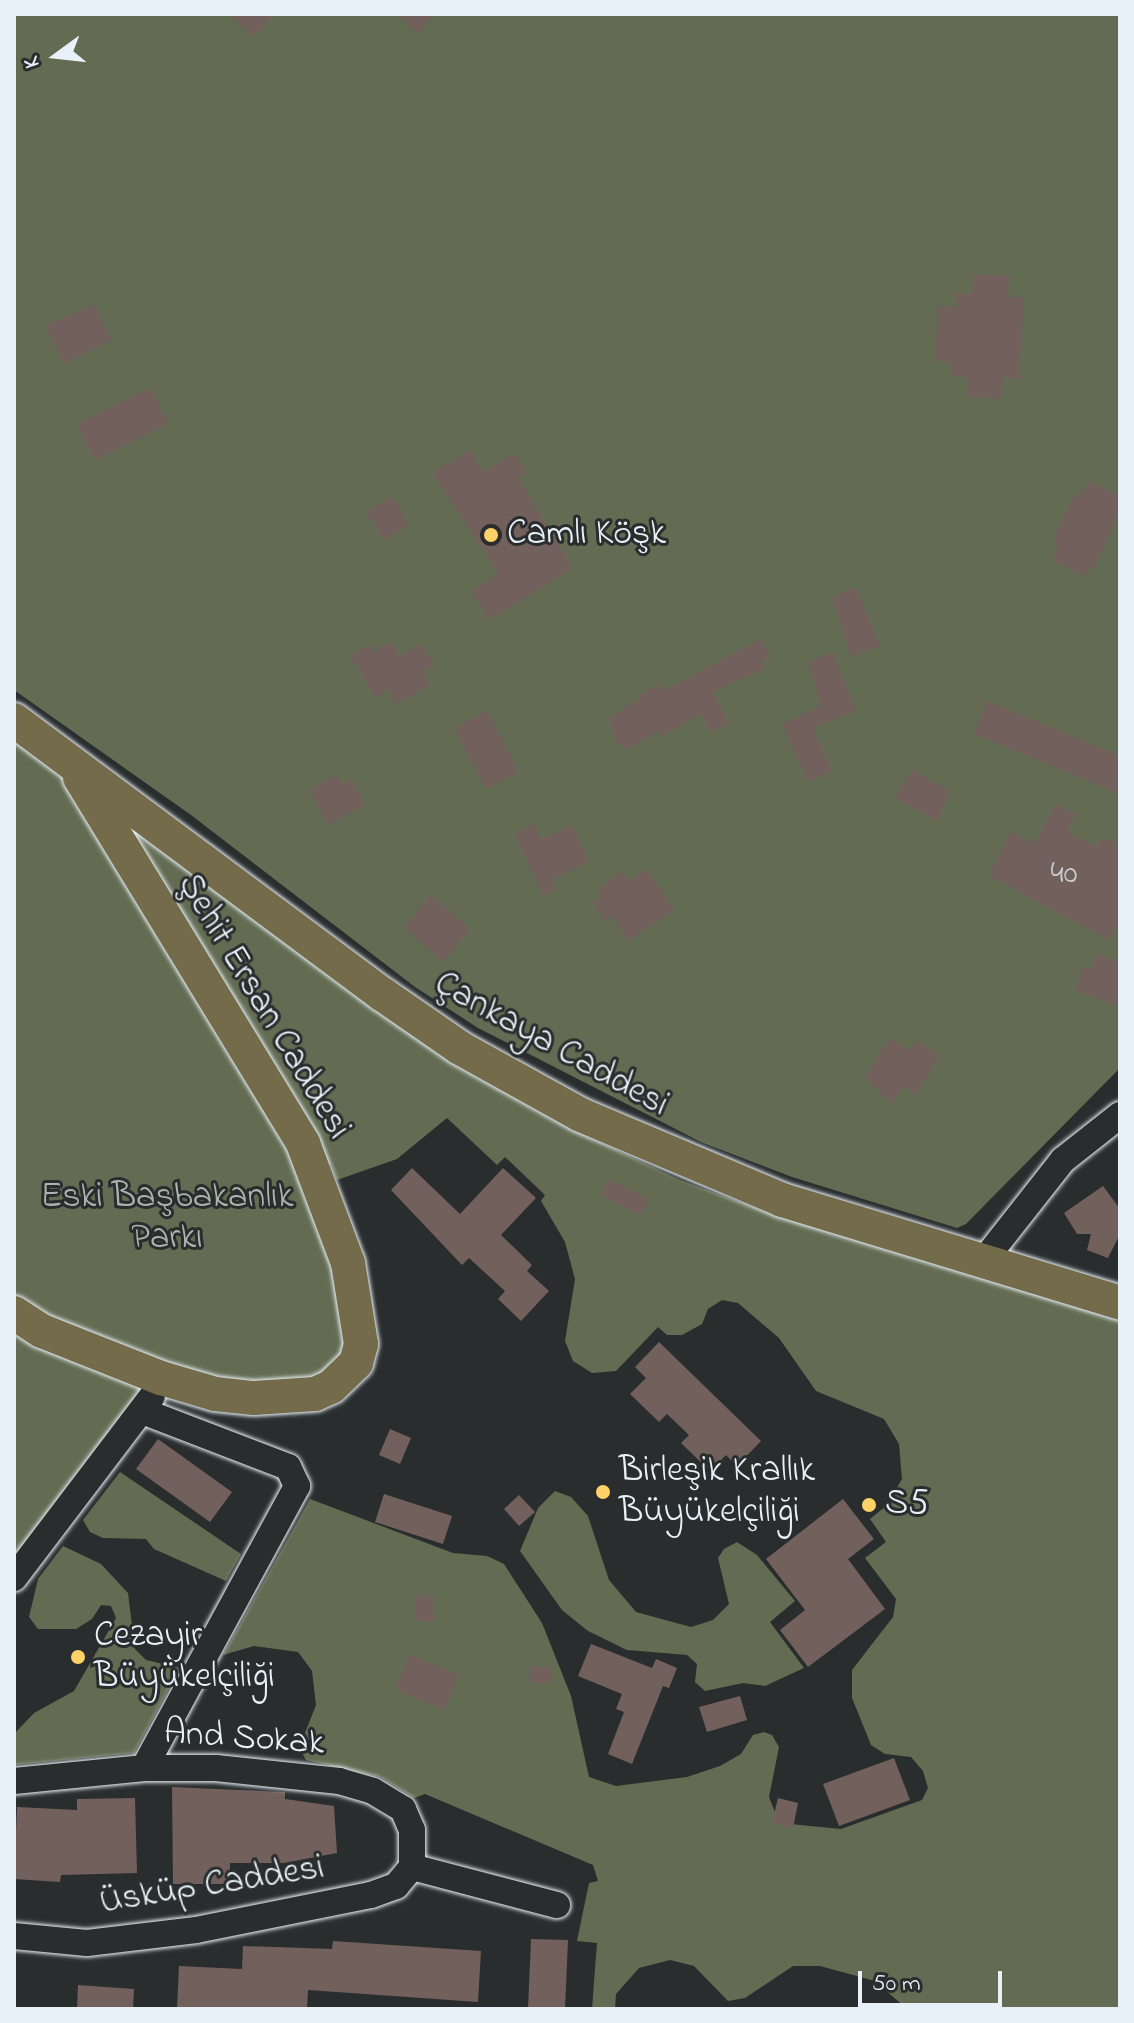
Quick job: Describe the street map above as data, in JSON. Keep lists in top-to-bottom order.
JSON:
{
  "streets": {
    "main road": ["Şehit Ersan Caddesi", "Çankaya Caddesi"],
    "street": ["And Sokak", "Üsküp Caddesi"]
  },
  "crossings": [
    ["Şehit Ersan Caddesi", "Çankaya Caddesi"],
    ["And Sokak", "Üsküp Caddesi"]
  ],
  "parks": ["Eski Başbakanlık Parkı"],
  "places": [
    "Camlı Köşk",
    "Birleşik Krallık Büyükelçiliği",
    "S5",
    "Cezayir Büyükelçiliği"
  ],
  "house_numbers": ["40"],
  "scale_bar": "50 m",
  "north": "left"
}
